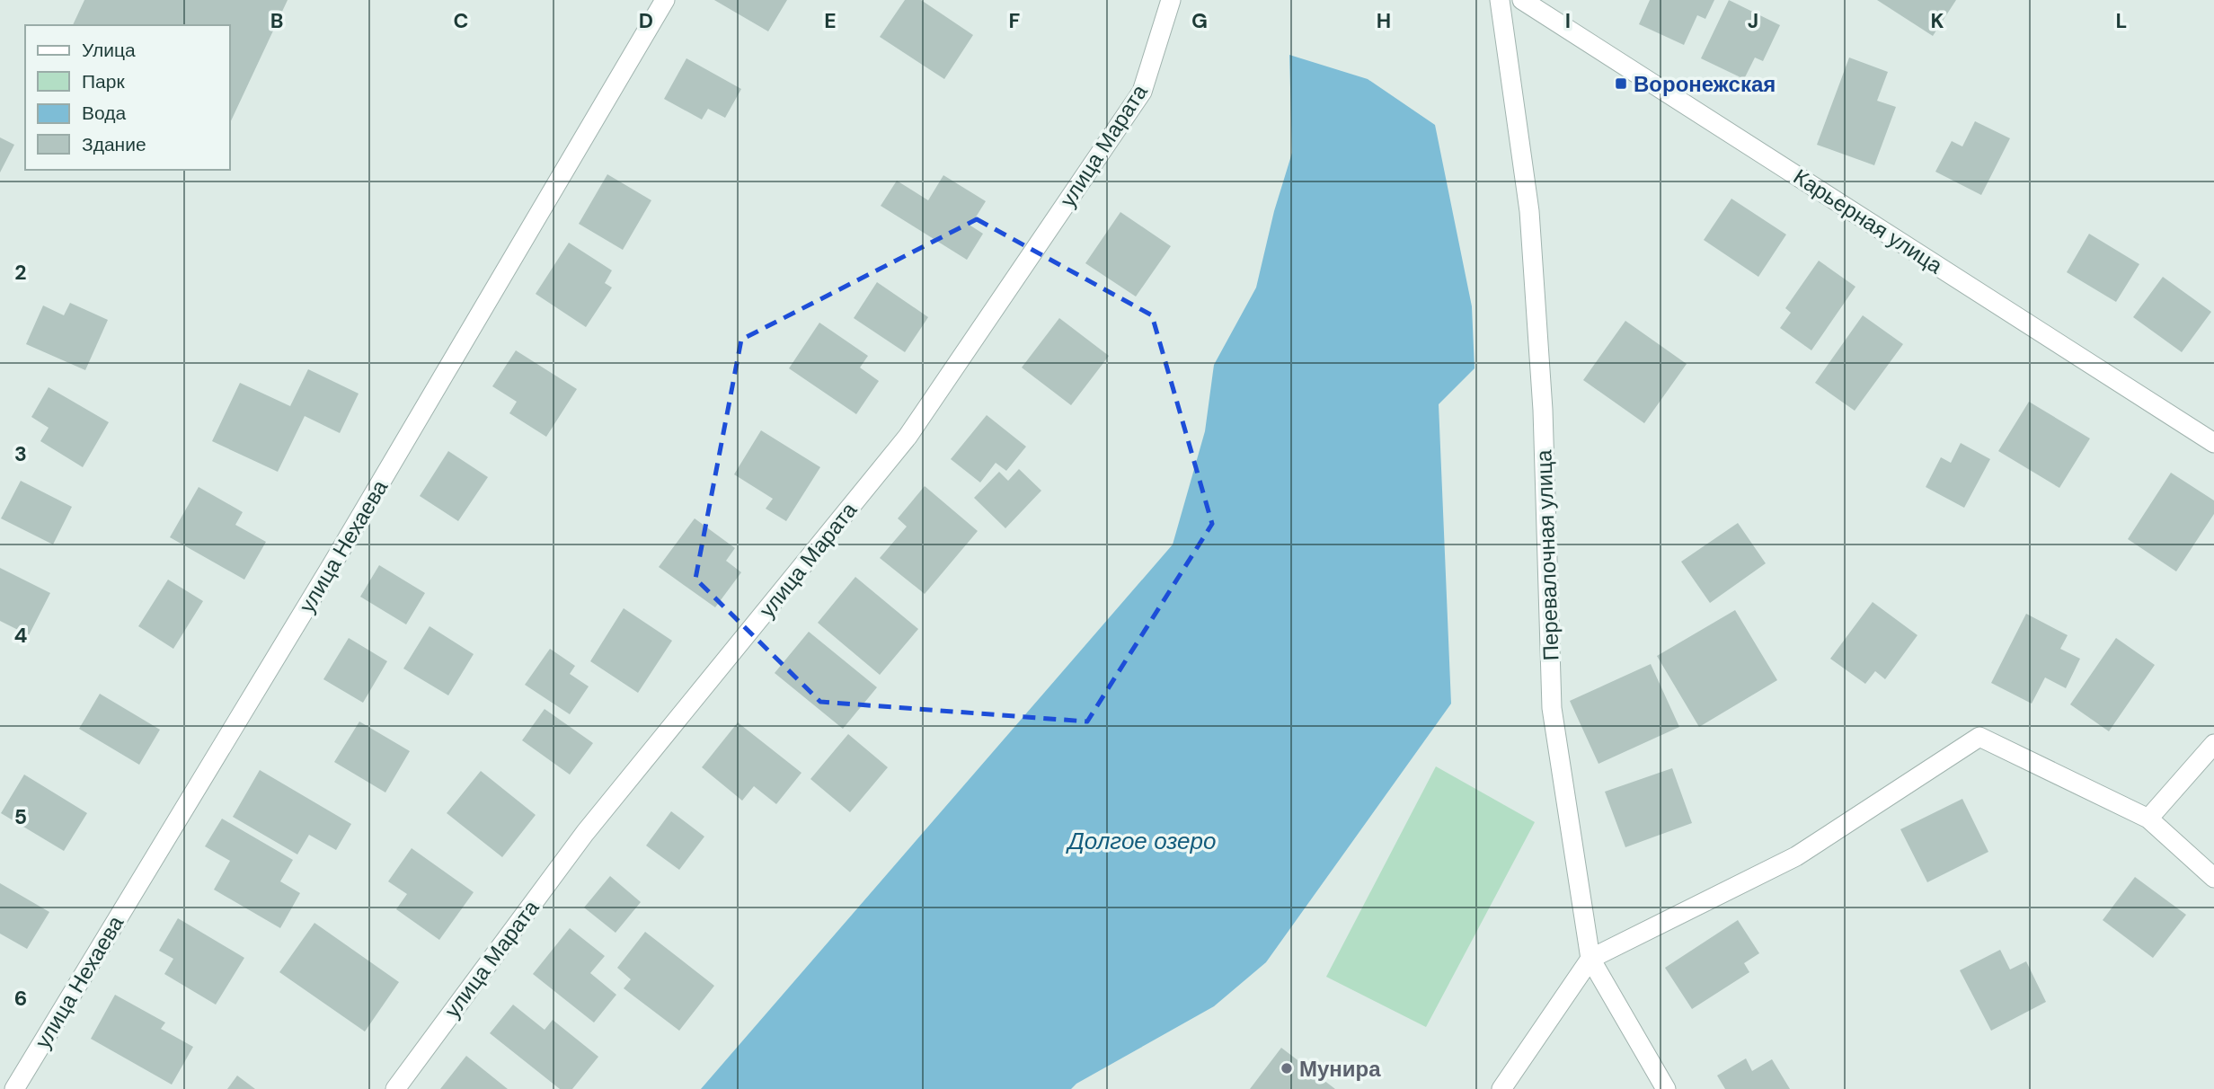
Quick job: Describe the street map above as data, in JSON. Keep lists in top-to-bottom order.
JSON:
{
  "streets": {
    "street": [
      "улица Марата",
      "Карьерная улица",
      "улица Нехаева",
      "Перевалочная улица"
    ]
  },
  "water": ["Долгое озеро"],
  "places": {
    "transit": ["Воронежская"],
    "other": ["Мунира"]
  },
  "legend": [
    "Улица",
    "Парк",
    "Вода",
    "Здание"
  ],
  "grid": {
    "columns": [
      "B",
      "C",
      "D",
      "E",
      "F",
      "G",
      "H",
      "I",
      "J",
      "K",
      "L"
    ],
    "rows": [
      "2",
      "3",
      "4",
      "5",
      "6"
    ]
  }
}
